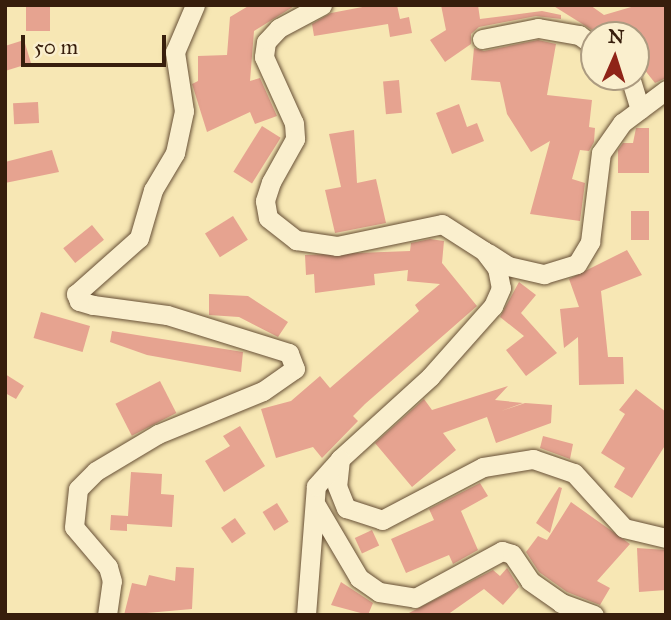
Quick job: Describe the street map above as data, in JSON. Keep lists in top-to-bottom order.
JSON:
{
  "scale_bar": "50 m",
  "north": "top"
}
